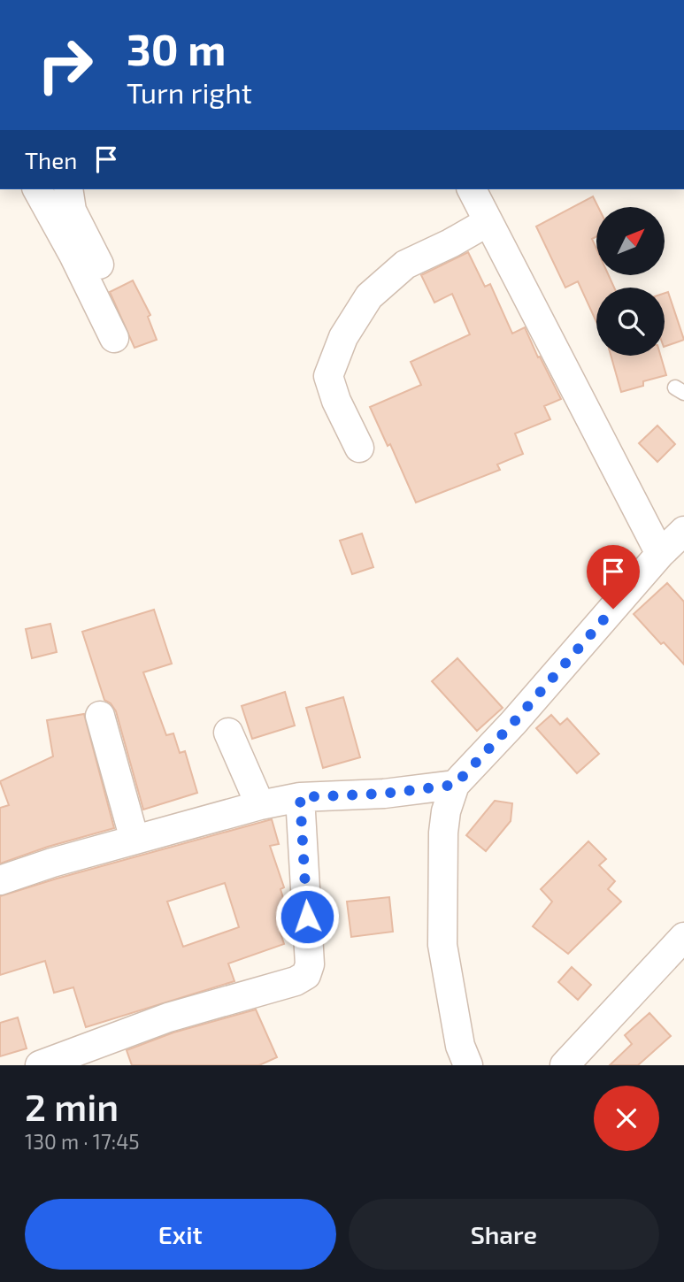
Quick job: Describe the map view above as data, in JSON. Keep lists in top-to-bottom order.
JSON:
{
  "north": "top right",
  "page": {
    "turn": ["30 m", "Turn right"],
    "then": "Then",
    "heading": ["2 min", "130 m · 17:45"],
    "buttons": ["Exit", "Share"]
  }
}
